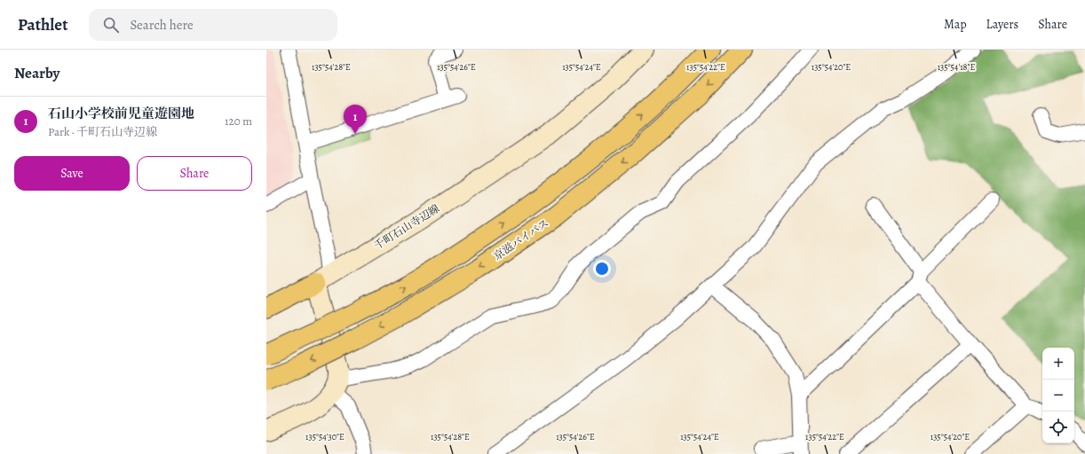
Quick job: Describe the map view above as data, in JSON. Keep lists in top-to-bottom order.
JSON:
{
  "streets": {
    "highway": ["京滋バイパス"],
    "main road": ["千町石山寺辺線"]
  },
  "page": {
    "header": "Pathlet",
    "search": "Search here",
    "nav": ["Map", "Layers", "Share"],
    "heading": "Nearby",
    "list": [
      {
        "mark": "1",
        "name": "石山小学校前児童遊園地",
        "note": "Park · 千町石山寺辺線",
        "value": "120 m"
      }
    ],
    "pins": "1",
    "buttons": ["Save", "Share"],
    "map_buttons": ["+", "−"]
  },
  "coordinates": [
    "135°54'28\"E",
    "135°54'26\"E",
    "135°54'24\"E",
    "135°54'22\"E",
    "135°54'20\"E",
    "135°54'18\"E",
    "135°54'30\"E"
  ]
}
